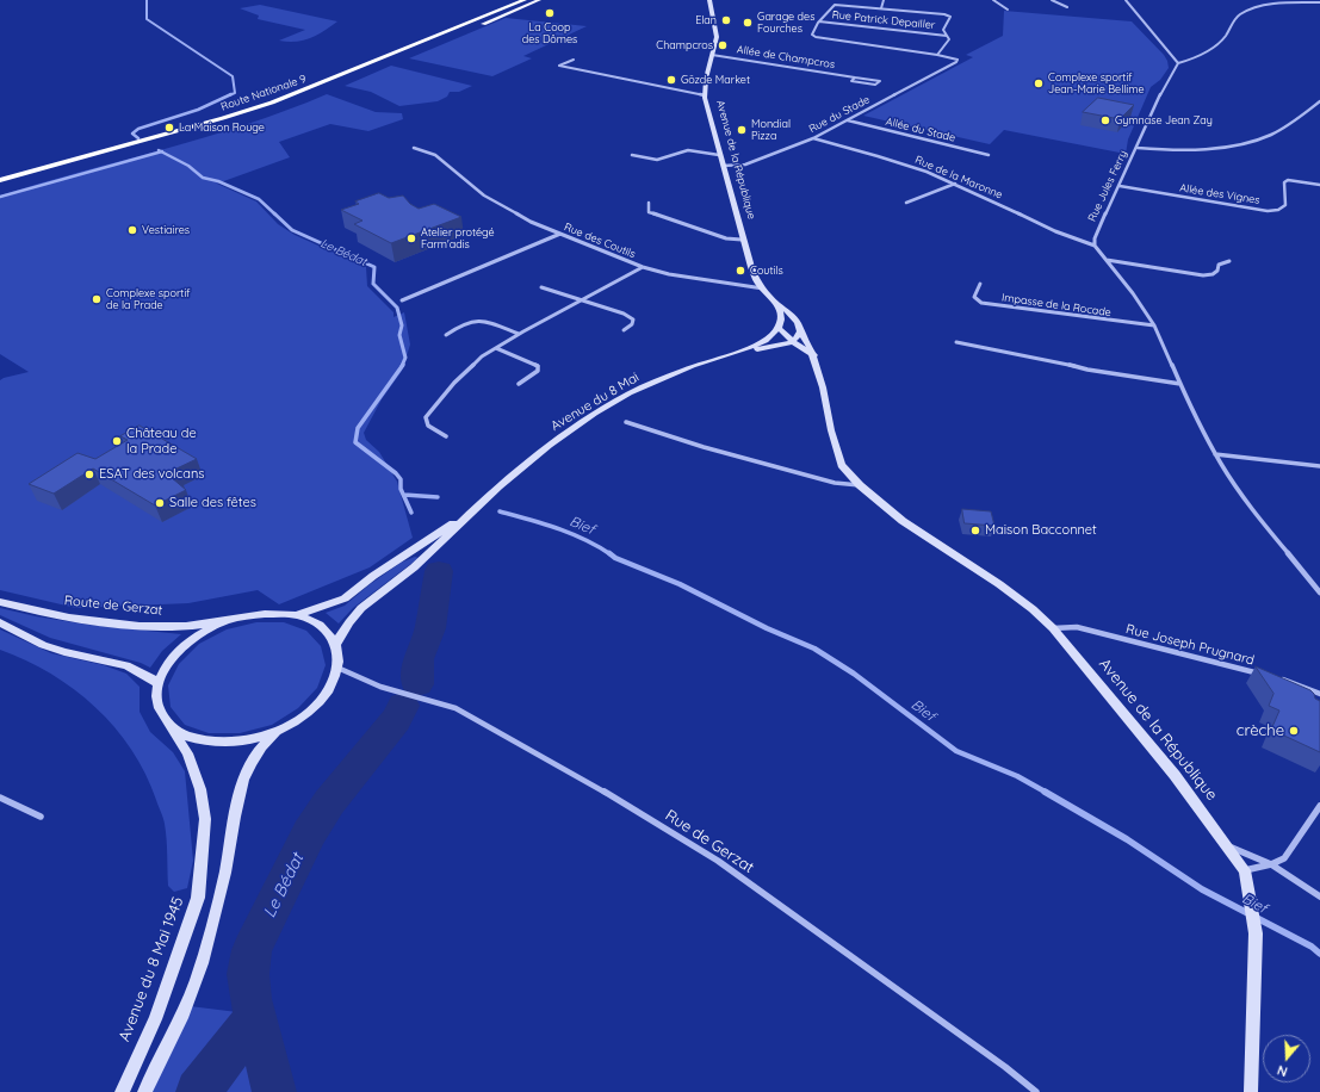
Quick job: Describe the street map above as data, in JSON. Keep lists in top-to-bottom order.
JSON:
{
  "streets": {
    "highway": ["Route Nationale 9"],
    "street": [
      "Rue Patrick Depailler",
      "Allée de Champcros",
      "Rue du Stade",
      "Allée du Stade",
      "Avenue de la République",
      "Rue de la Maronne",
      "Rue Jules Ferry",
      "Allée des Vignes",
      "Rue des Coutils",
      "Impasse de la Rocade",
      "Avenue du 8 Mai",
      "Route de Gerzat",
      "Rue Joseph Prugnard",
      "Rue de Gerzat",
      "Avenue du 8 Mai 1945"
    ]
  },
  "crossings": [
    ["Allée de Champcros", "Avenue de la République"],
    ["Rue du Stade", "Allée du Stade"],
    ["Rue du Stade", "Avenue de la République"],
    ["Rue du Stade", "Rue de la Maronne"],
    ["Avenue de la République", "Rue des Coutils"],
    ["Avenue de la République", "Rue Joseph Prugnard"],
    ["Rue de la Maronne", "Rue Jules Ferry"],
    ["Rue Jules Ferry", "Allée des Vignes"],
    ["Avenue du 8 Mai", "Route de Gerzat"],
    ["Avenue du 8 Mai", "Rue de Gerzat"],
    ["Avenue du 8 Mai", "Avenue du 8 Mai 1945"],
    ["Route de Gerzat", "Rue de Gerzat"],
    ["Route de Gerzat", "Avenue du 8 Mai 1945"],
    ["Rue de Gerzat", "Avenue du 8 Mai 1945"]
  ],
  "water": ["Le Bédat", "Bief"],
  "places": [
    "La Coop des Dômes",
    "Elan",
    "Garage des Fourches",
    "Champcros",
    "Gözde Market",
    "Complexe sportif Jean-Marie Bellime",
    "Gymnase Jean Zay",
    "La Maison Rouge",
    "Mondial Pizza",
    "Vestiaires",
    "Atelier protégé Farm'adis",
    "Coutils",
    "Complexe sportif de la Prade",
    "Château de la Prade",
    "ESAT des volcans",
    "Salle des fêtes",
    "Maison Bacconnet",
    "crèche"
  ],
  "north": "bottom"
}
